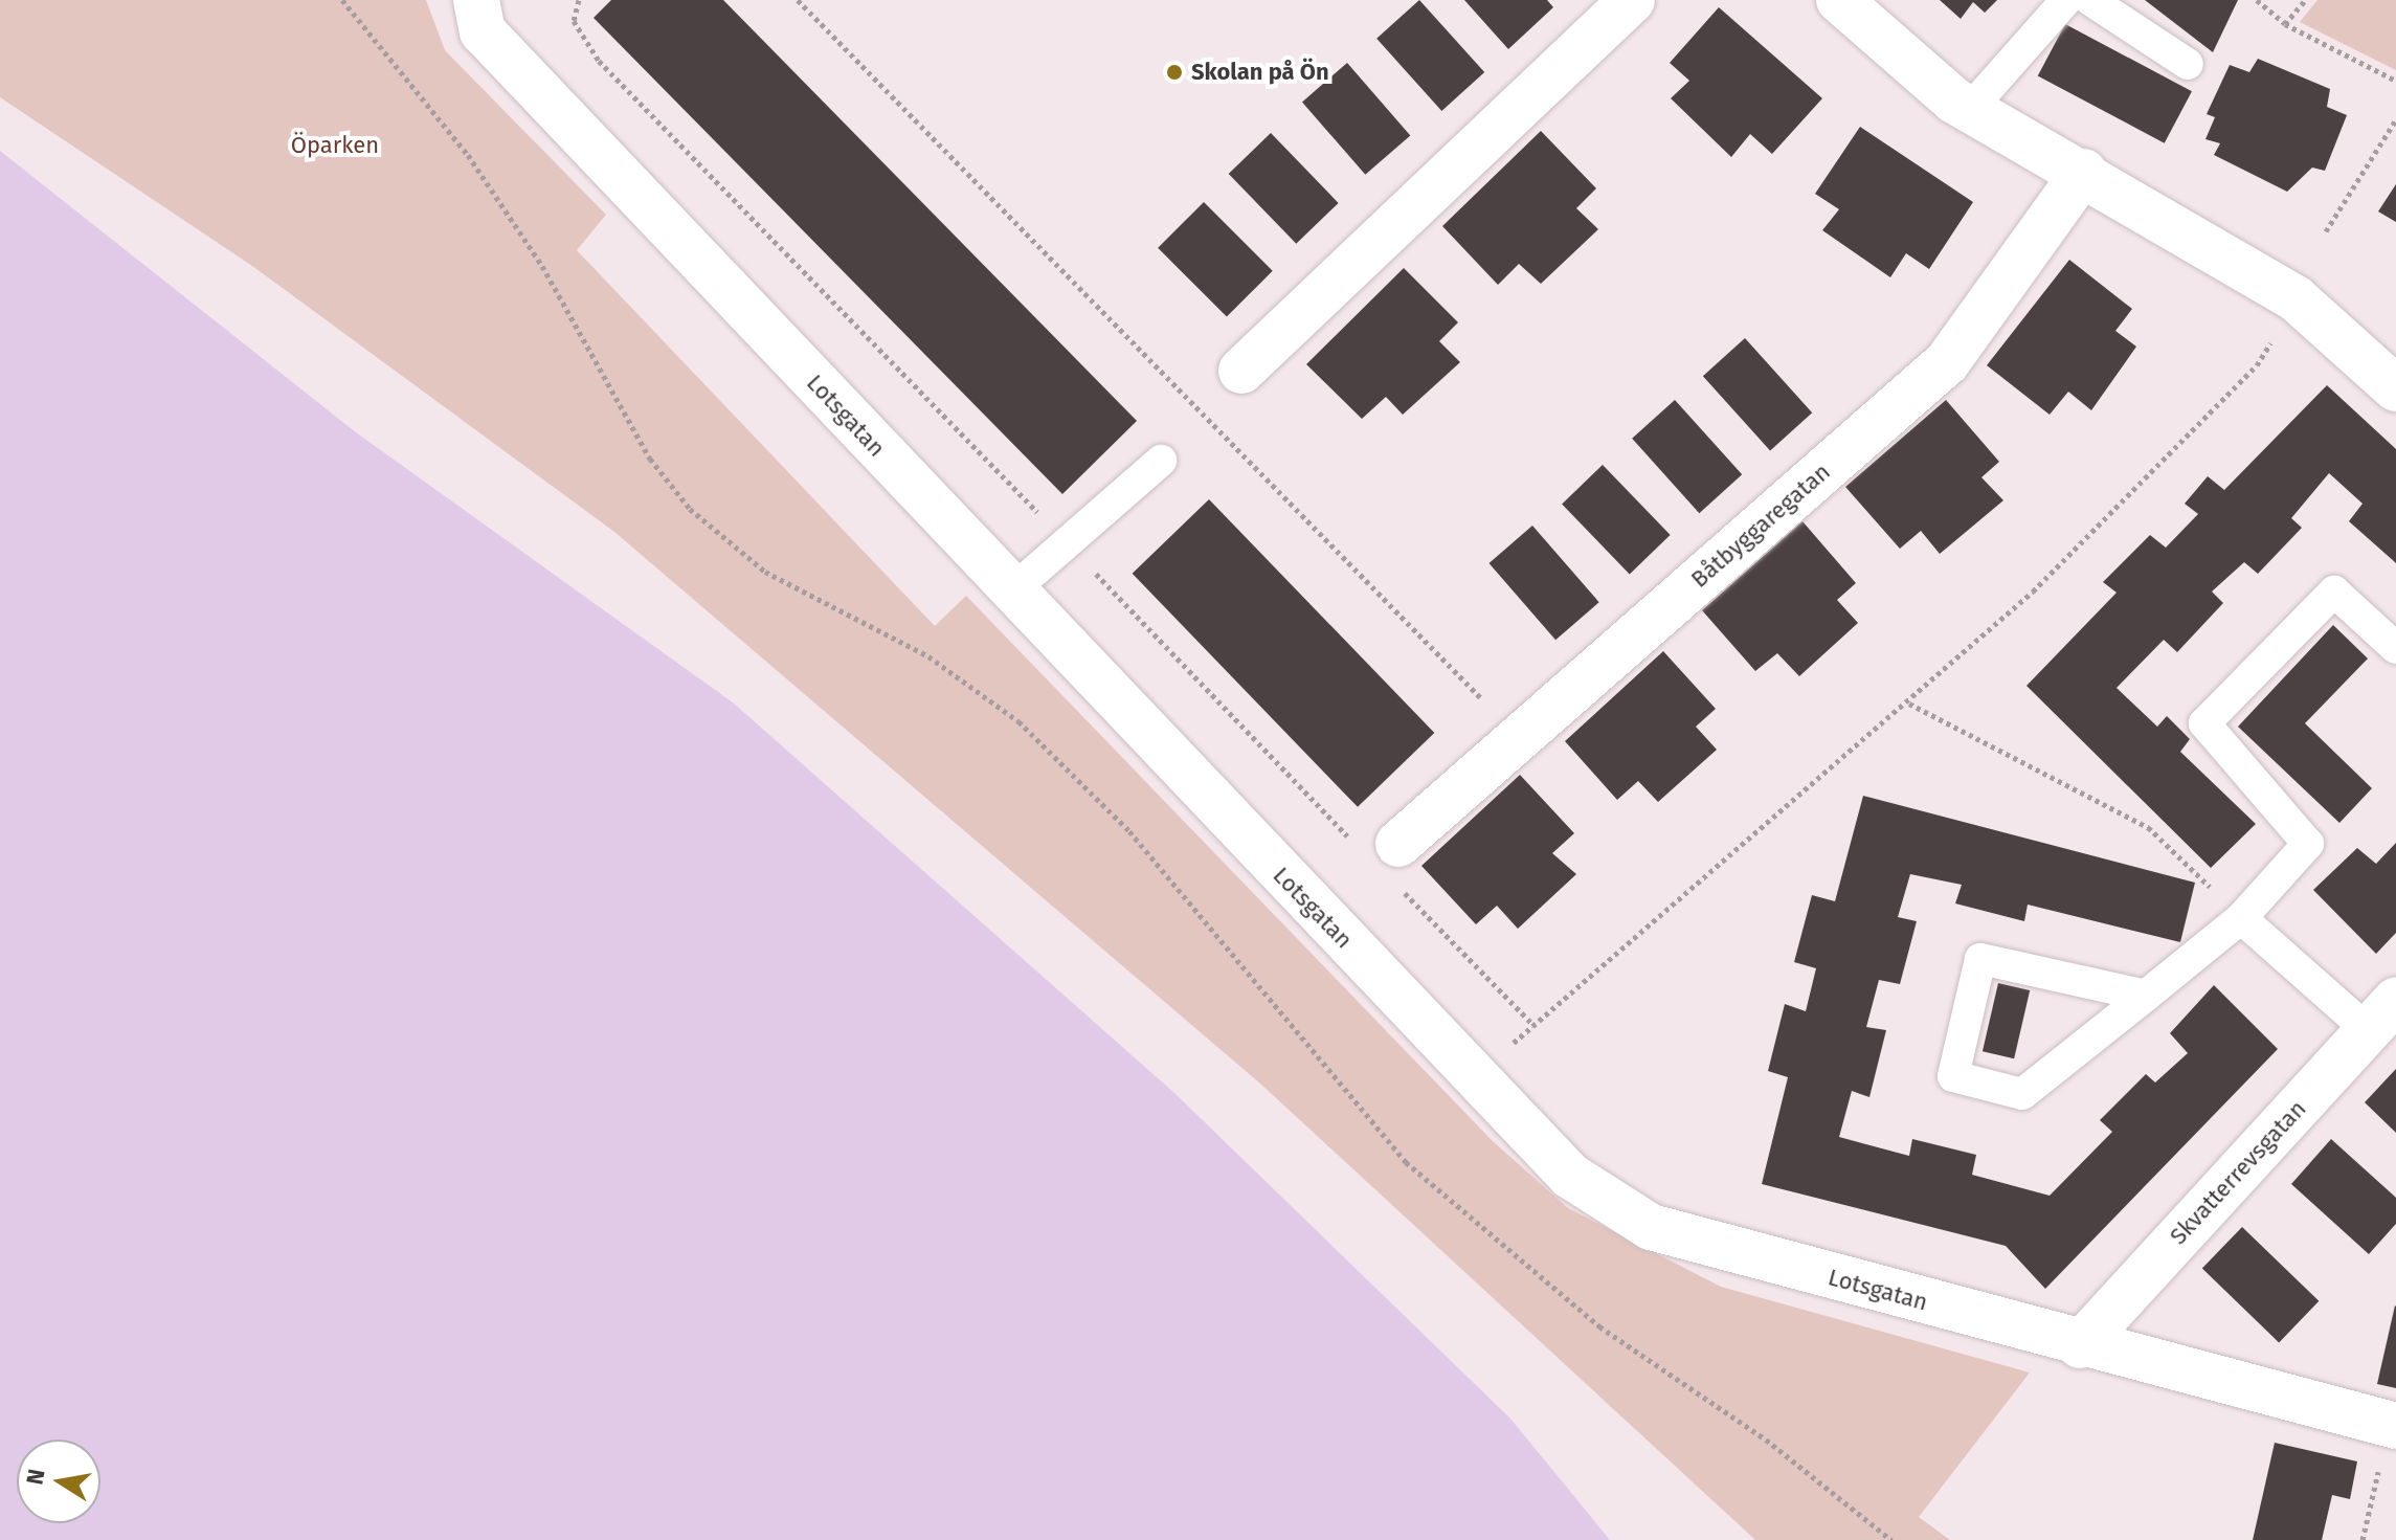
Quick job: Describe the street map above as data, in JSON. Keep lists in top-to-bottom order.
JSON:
{
  "streets": {
    "street": ["Lotsgatan", "Båtbyggaregatan", "Skvatterrevsgatan"]
  },
  "crossings": [
    ["Lotsgatan", "Skvatterrevsgatan"]
  ],
  "parks": ["Öparken"],
  "places": ["Skolan på Ön"],
  "north": "left"
}
